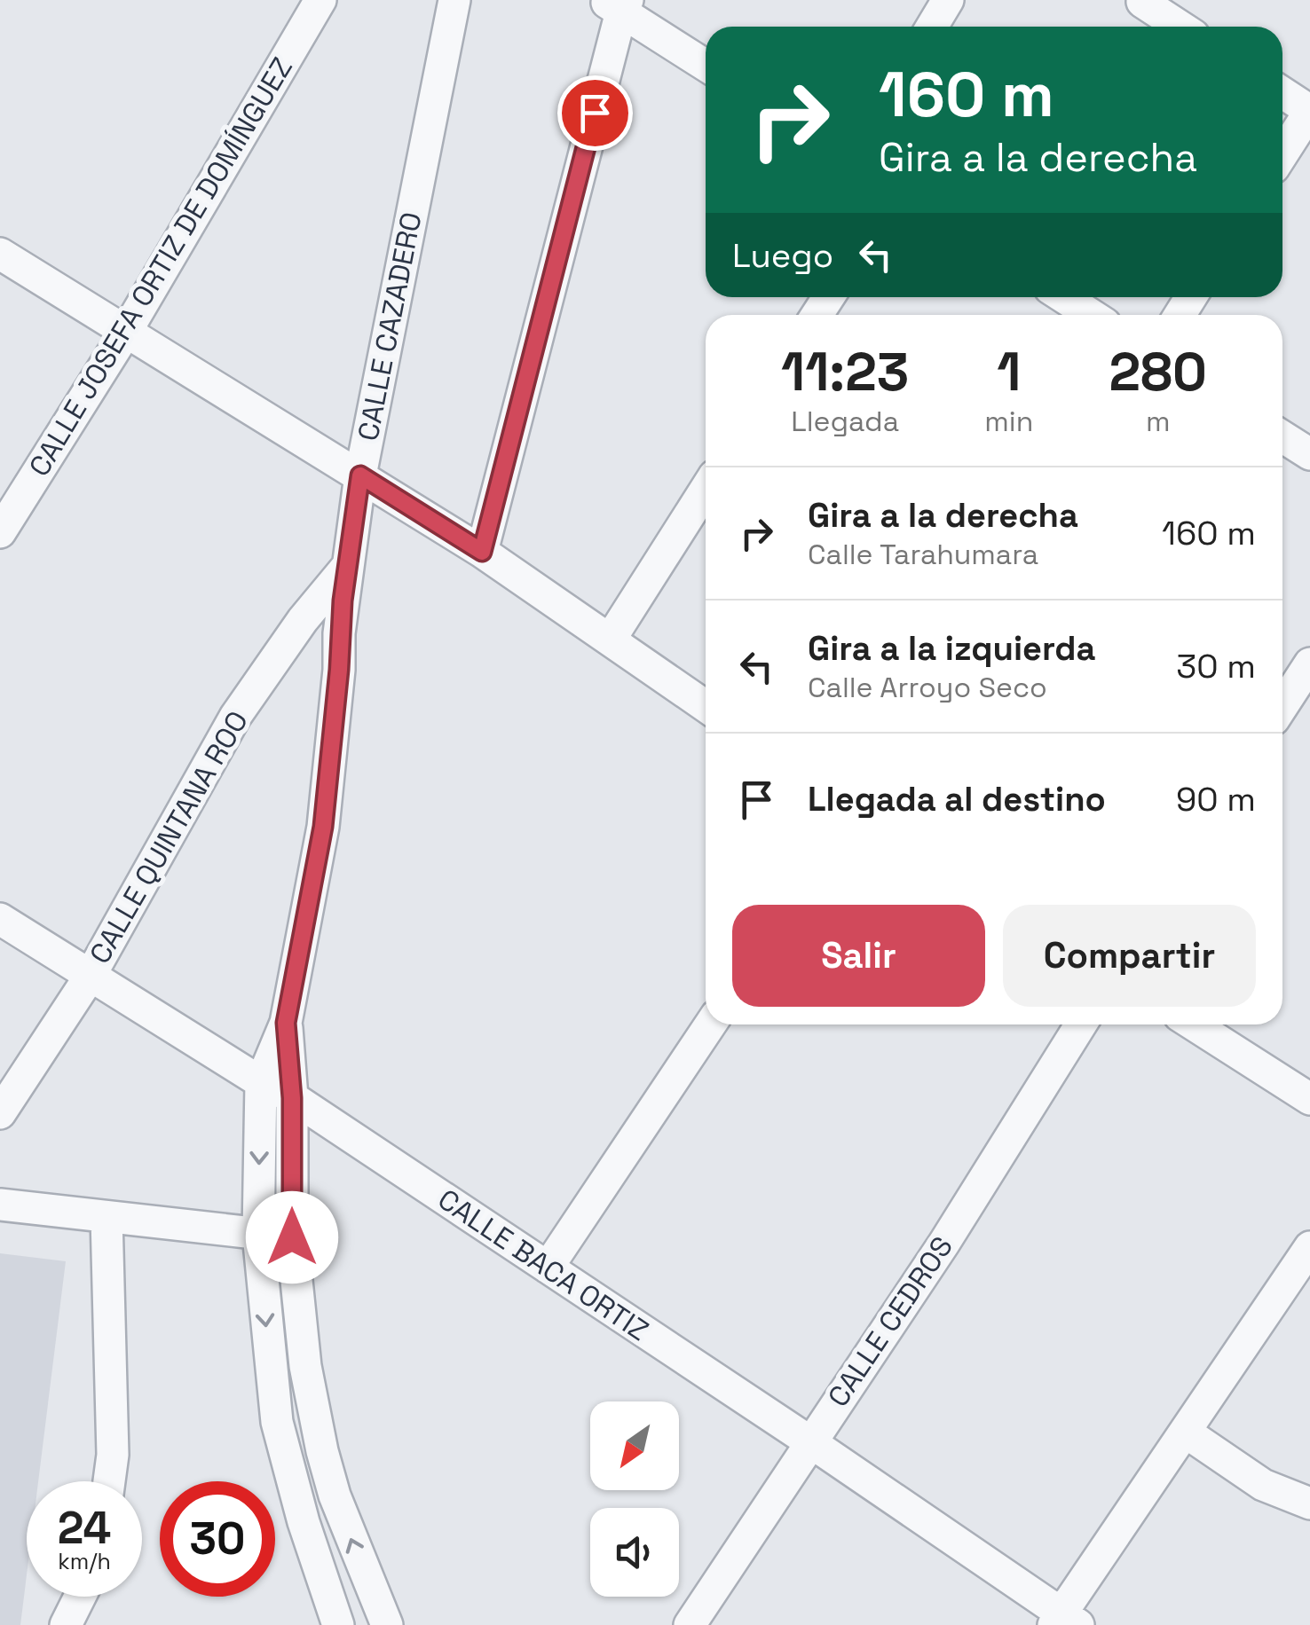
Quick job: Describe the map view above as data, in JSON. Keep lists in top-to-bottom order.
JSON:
{
  "streets": {
    "street": [
      "CALLE JOSEFA ORTIZ DE DOMÍNGUEZ",
      "CALLE CAZADERO",
      "CALLE QUINTANA ROO",
      "CALLE BACA ORTIZ",
      "CALLE CEDROS"
    ]
  },
  "crossings": [
    ["CALLE CAZADERO", "CALLE QUINTANA ROO"],
    ["CALLE CAZADERO", "CALLE BACA ORTIZ"],
    ["CALLE QUINTANA ROO", "CALLE BACA ORTIZ"],
    ["CALLE BACA ORTIZ", "CALLE CEDROS"]
  ],
  "north": "bottom left",
  "page": {
    "turn": ["160 m", "Gira a la derecha"],
    "then": "Luego",
    "eta": [
      "11:23",
      "Llegada",
      "1",
      "min",
      "280",
      "m"
    ],
    "list": [
      {
        "name": "Gira a la derecha",
        "note": "Calle Tarahumara",
        "value": "160 m"
      },
      {
        "name": "Gira a la izquierda",
        "note": "Calle Arroyo Seco",
        "value": "30 m"
      },
      {
        "name": "Llegada al destino",
        "value": "90 m"
      }
    ],
    "buttons": ["Salir", "Compartir"],
    "speed": "24 km/h",
    "limit": "30"
  }
}
